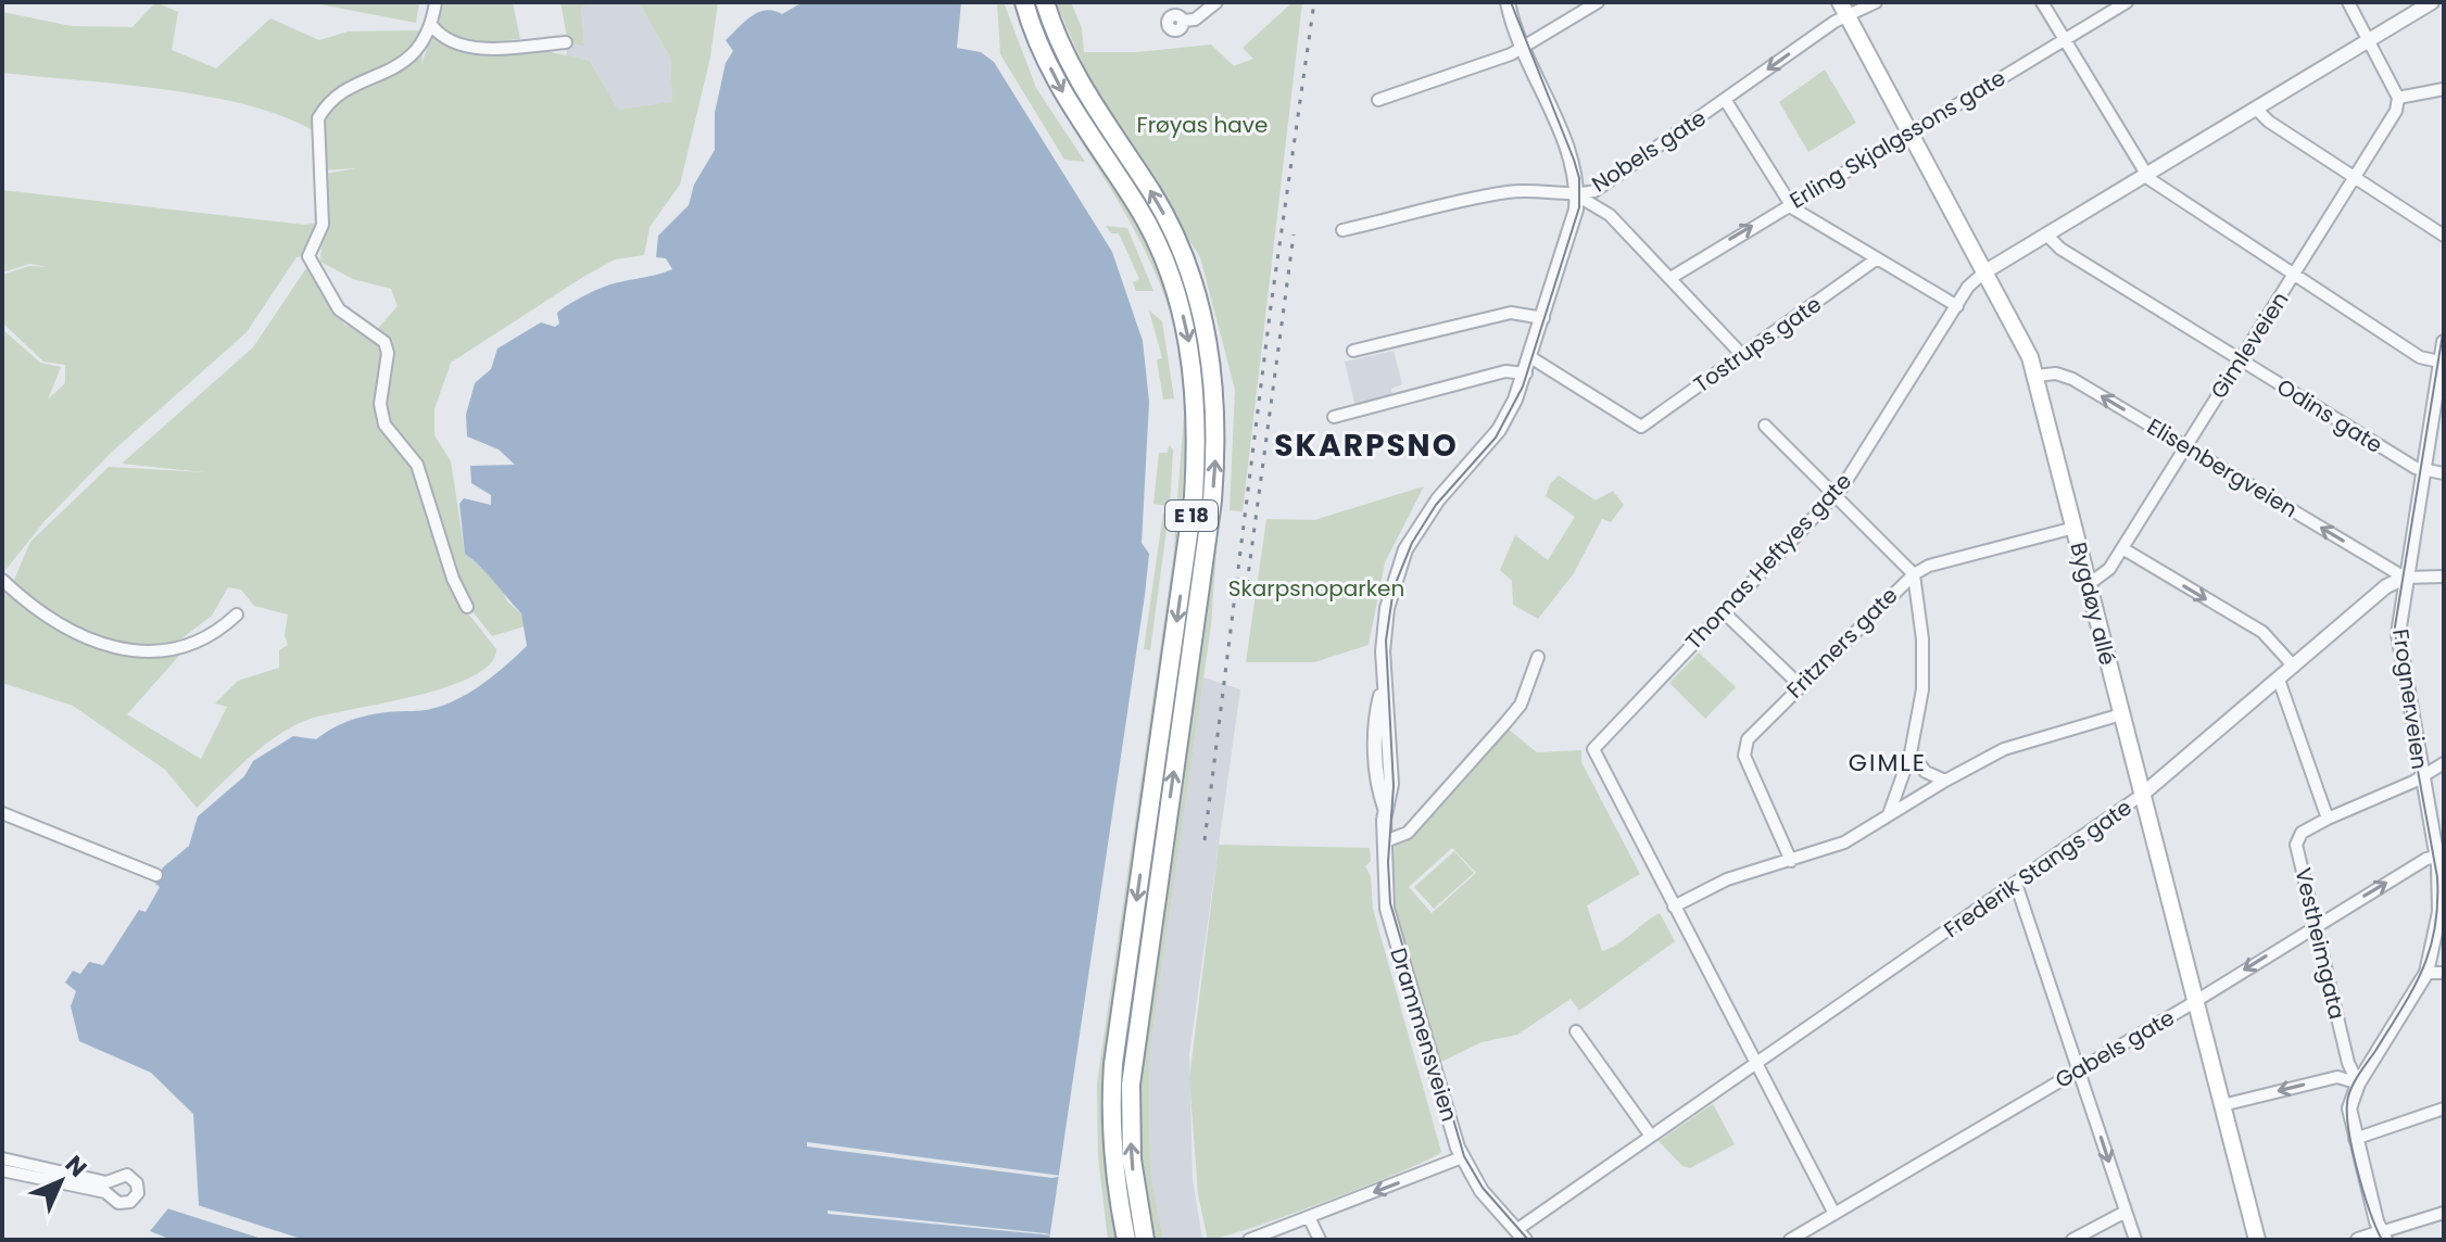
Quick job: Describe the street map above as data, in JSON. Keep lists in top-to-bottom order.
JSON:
{
  "streets": {
    "highway": ["E 18"],
    "main road": ["Bygdøy allé"],
    "street": [
      "Erling Skjalgssons gate",
      "Nobels gate",
      "Tostrups gate",
      "Gimleveien",
      "Odins gate",
      "Elisenbergveien",
      "Thomas Heftyes gate",
      "Fritzners gate",
      "Frognerveien",
      "Frederik Stangs gate",
      "Vestheimgata",
      "Drammensveien",
      "Gabels gate"
    ]
  },
  "crossings": [
    ["Erling Skjalgssons gate", "Bygdøy allé"],
    ["Nobels gate", "Bygdøy allé"],
    ["Nobels gate", "Drammensveien"],
    ["Tostrups gate", "Drammensveien"],
    ["Gimleveien", "Odins gate"],
    ["Gimleveien", "Elisenbergveien"],
    ["Gimleveien", "Bygdøy allé"],
    ["Odins gate", "Thomas Heftyes gate"],
    ["Odins gate", "Frognerveien"],
    ["Elisenbergveien", "Bygdøy allé"],
    ["Elisenbergveien", "Frognerveien"],
    ["Elisenbergveien", "Frederik Stangs gate"],
    ["Thomas Heftyes gate", "Bygdøy allé"],
    ["Thomas Heftyes gate", "Frederik Stangs gate"],
    ["Thomas Heftyes gate", "Gabels gate"],
    ["Bygdøy allé", "Fritzners gate"],
    ["Bygdøy allé", "Frederik Stangs gate"],
    ["Bygdøy allé", "Gabels gate"],
    ["Frognerveien", "Frederik Stangs gate"],
    ["Frognerveien", "Vestheimgata"],
    ["Frognerveien", "Gabels gate"],
    ["Frederik Stangs gate", "Drammensveien"],
    ["Vestheimgata", "Gabels gate"]
  ],
  "one_way": ["Elisenbergveien"],
  "districts": ["SKARPSNO", "GIMLE"],
  "parks": ["Frøyas have", "Skarpsnoparken"],
  "north": "top right"
}
